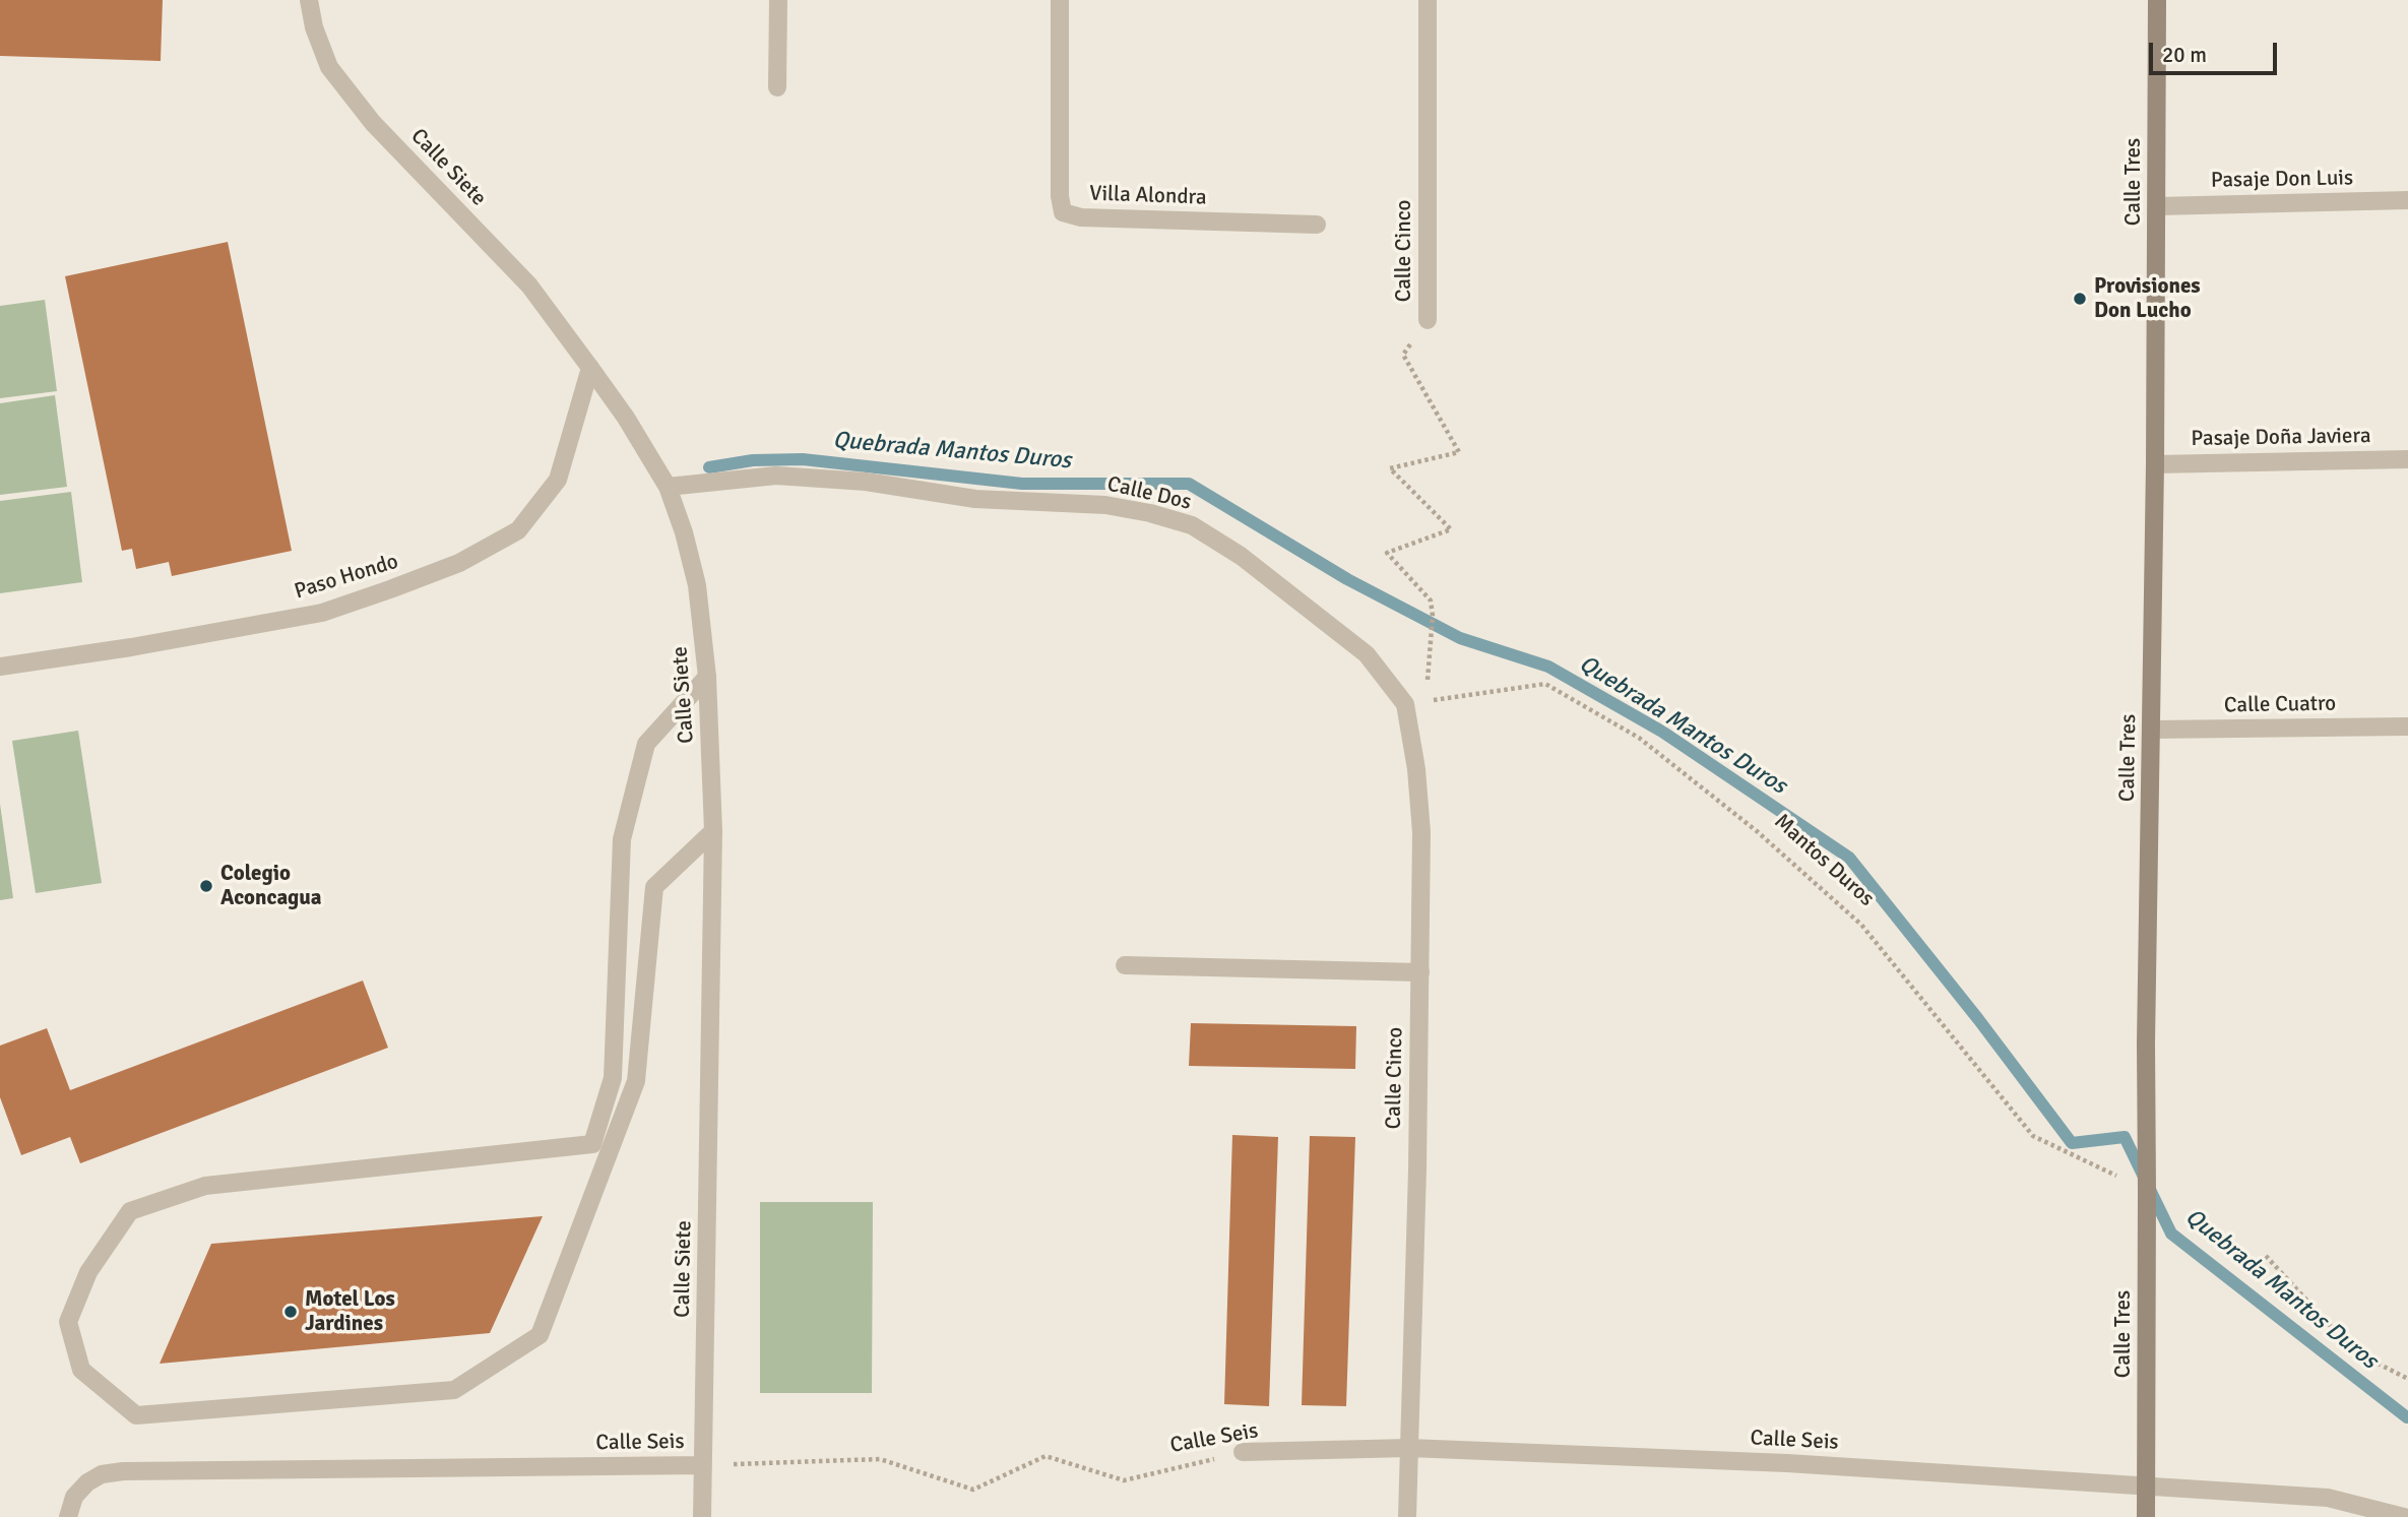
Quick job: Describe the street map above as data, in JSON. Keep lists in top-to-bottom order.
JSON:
{
  "streets": {
    "main road": ["Calle Tres"],
    "street": [
      "Calle Siete",
      "Pasaje Don Luis",
      "Villa Alondra",
      "Calle Cinco",
      "Pasaje Doña Javiera",
      "Calle Dos",
      "Paso Hondo",
      "Calle Cuatro",
      "Calle Seis"
    ],
    "path": ["Mantos Duros"]
  },
  "crossings": [
    ["Calle Siete", "Calle Dos"],
    ["Calle Siete", "Paso Hondo"],
    ["Calle Siete", "Calle Seis"],
    ["Pasaje Don Luis", "Calle Tres"],
    ["Calle Tres", "Pasaje Doña Javiera"],
    ["Calle Tres", "Calle Cuatro"],
    ["Calle Tres", "Mantos Duros"],
    ["Calle Tres", "Calle Seis"],
    ["Calle Cinco", "Calle Dos"],
    ["Calle Cinco", "Mantos Duros"],
    ["Calle Cinco", "Calle Seis"]
  ],
  "water": ["Quebrada Mantos Duros"],
  "places": ["Provisiones Don Lucho", "Colegio Aconcagua", "Motel Los Jardines"],
  "scale_bar": "20 m"
}
